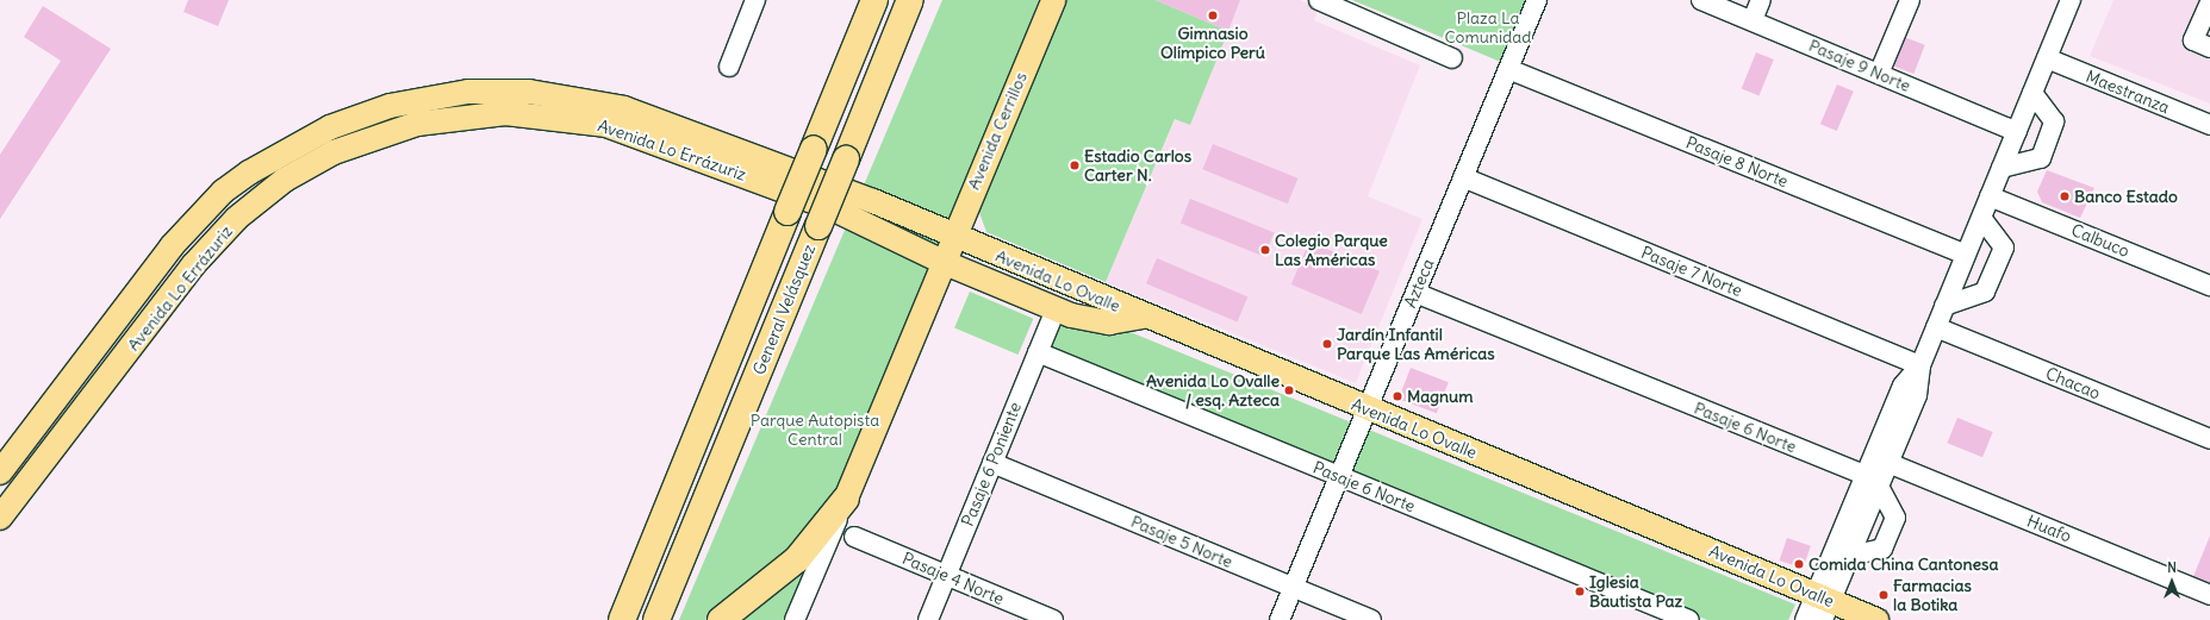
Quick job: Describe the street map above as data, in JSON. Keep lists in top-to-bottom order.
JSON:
{
  "streets": {
    "highway": ["General Velásquez"],
    "main road": ["Avenida Cerrillos", "Avenida Lo Errázuriz", "Avenida Lo Ovalle"],
    "street": [
      "Pasaje 9 Norte",
      "Maestranza",
      "Pasaje 8 Norte",
      "Calbuco",
      "Pasaje 7 Norte",
      "Azteca",
      "Chacao",
      "Pasaje 6 Norte",
      "Pasaje 6 Poniente",
      "Huafo",
      "Pasaje 5 Norte",
      "Pasaje 4 Norte"
    ]
  },
  "crossings": [
    ["Avenida Cerrillos", "Avenida Lo Errázuriz"],
    ["Avenida Cerrillos", "Avenida Lo Ovalle"],
    ["Avenida Lo Errázuriz", "Avenida Lo Ovalle"],
    ["Avenida Lo Errázuriz", "Pasaje 6 Poniente"],
    ["Pasaje 8 Norte", "Azteca"],
    ["Pasaje 7 Norte", "Azteca"],
    ["Avenida Lo Ovalle", "Azteca"],
    ["Azteca", "Pasaje 6 Norte"],
    ["Azteca", "Pasaje 5 Norte"],
    ["Pasaje 6 Norte", "Pasaje 6 Poniente"],
    ["Pasaje 6 Poniente", "Pasaje 5 Norte"],
    ["Pasaje 6 Poniente", "Pasaje 4 Norte"]
  ],
  "parks": ["Plaza La Comunidad", "Parque Autopista Central"],
  "places": [
    "Gimnasio Olímpico Perú",
    "Estadio Carlos Carter N.",
    "Banco Estado",
    "Colegio Parque Las Américas",
    "Jardín Infantil Parque Las Américas",
    "Avenida Lo Ovalle / esq. Azteca",
    "Magnum",
    "Comida China Cantonesa",
    "Iglesia Bautista Paz",
    "Farmacias la Botika"
  ],
  "north": "top"
}
